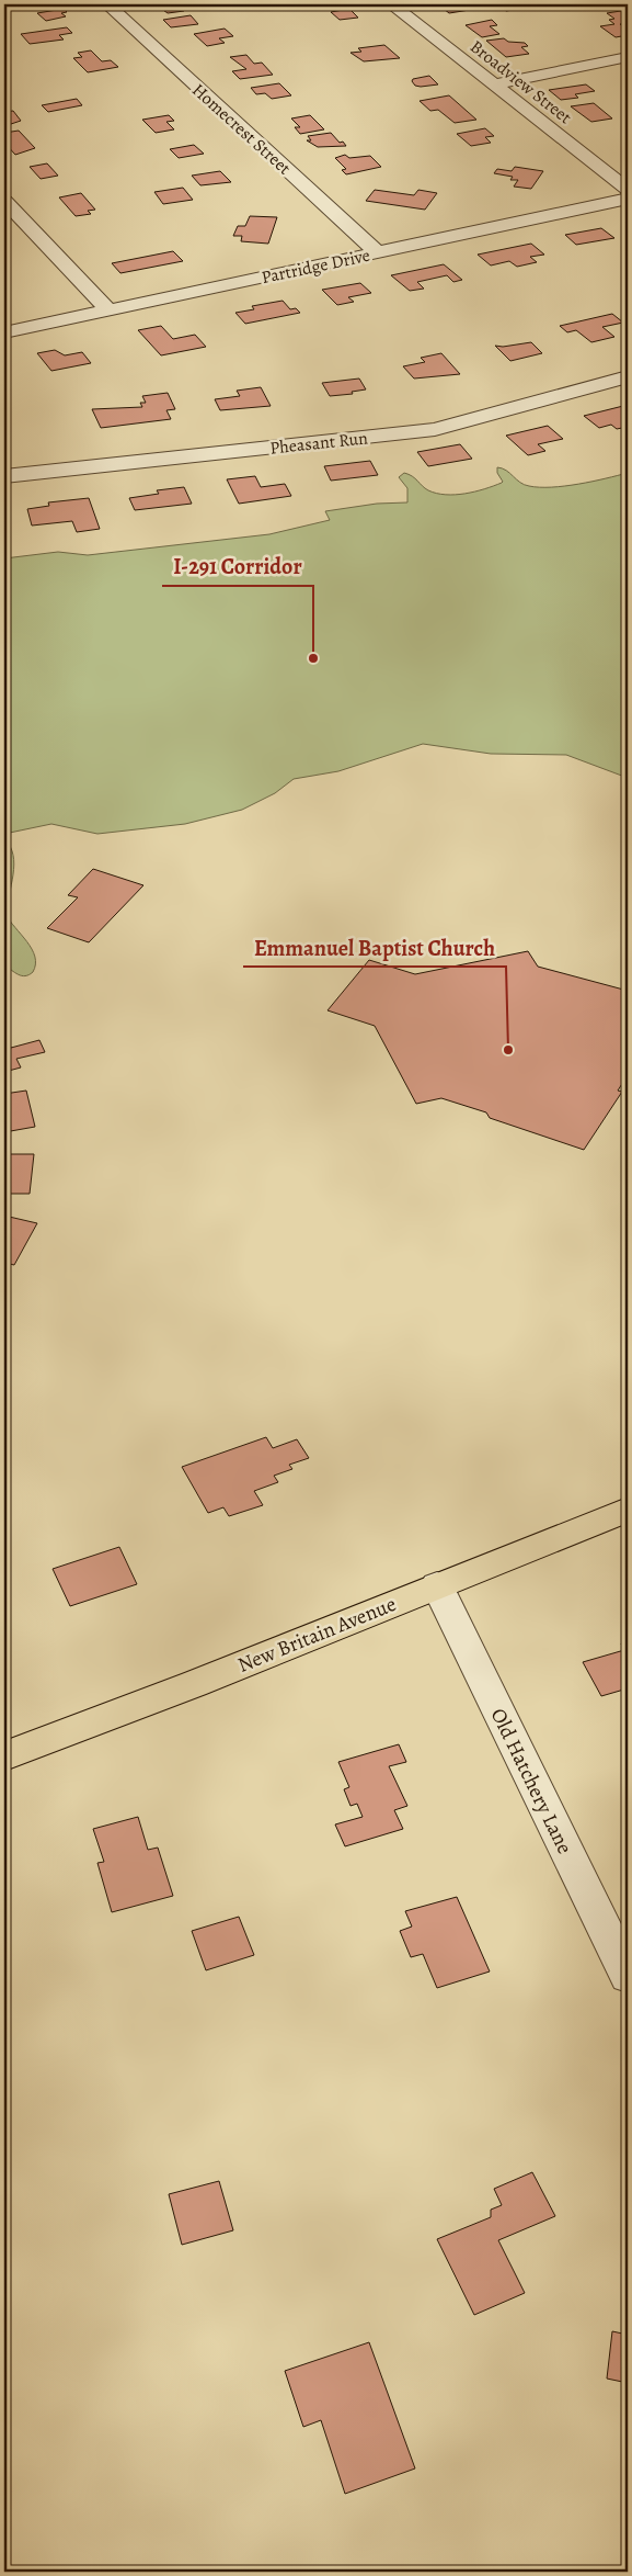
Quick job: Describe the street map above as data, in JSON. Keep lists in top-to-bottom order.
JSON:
{
  "streets": {
    "main road": ["New Britain Avenue"],
    "street": [
      "Broadview Street",
      "Homecrest Street",
      "Partridge Drive",
      "Pheasant Run",
      "Old Hatchery Lane"
    ]
  },
  "crossings": [
    ["Homecrest Street", "Partridge Drive"],
    ["New Britain Avenue", "Old Hatchery Lane"]
  ],
  "places": ["I-291 Corridor", "Emmanuel Baptist Church"]
}
